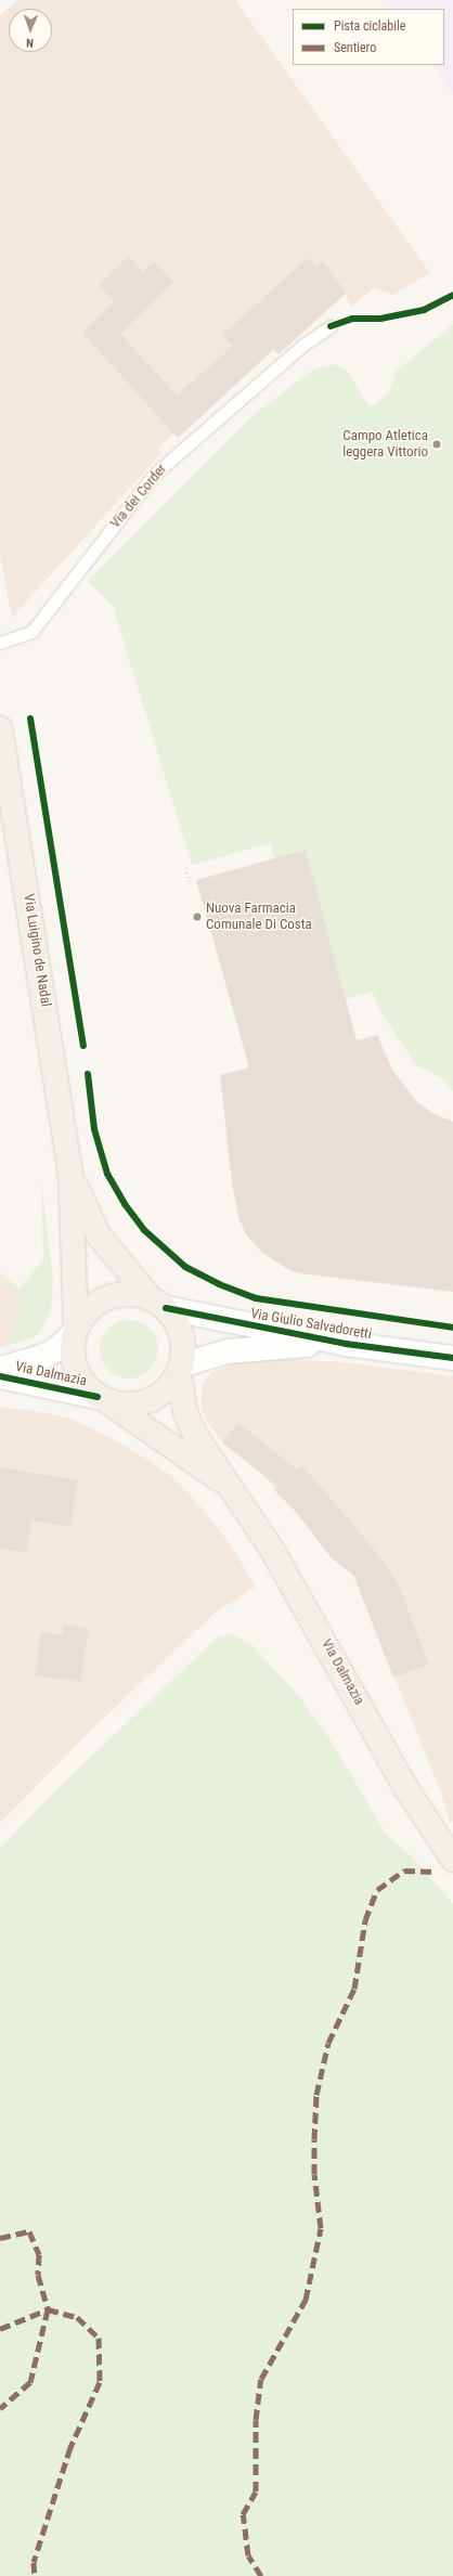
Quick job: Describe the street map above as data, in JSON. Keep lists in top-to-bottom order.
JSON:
{
  "streets": {
    "main road": ["Via Luigino de Nadal", "Via Dalmazia"],
    "street": ["Via Giulio Salvadoretti"],
    "lane": ["Via dei Corder"]
  },
  "crossings": [
    ["Via Luigino de Nadal", "Via Giulio Salvadoretti"],
    ["Via Luigino de Nadal", "Via Dalmazia"],
    ["Via Giulio Salvadoretti", "Via Dalmazia"]
  ],
  "places": ["Campo Atletica leggera Vittorio", "Nuova Farmacia Comunale Di Costa"],
  "legend": ["Pista ciclabile", "Sentiero"],
  "north": "bottom"
}
